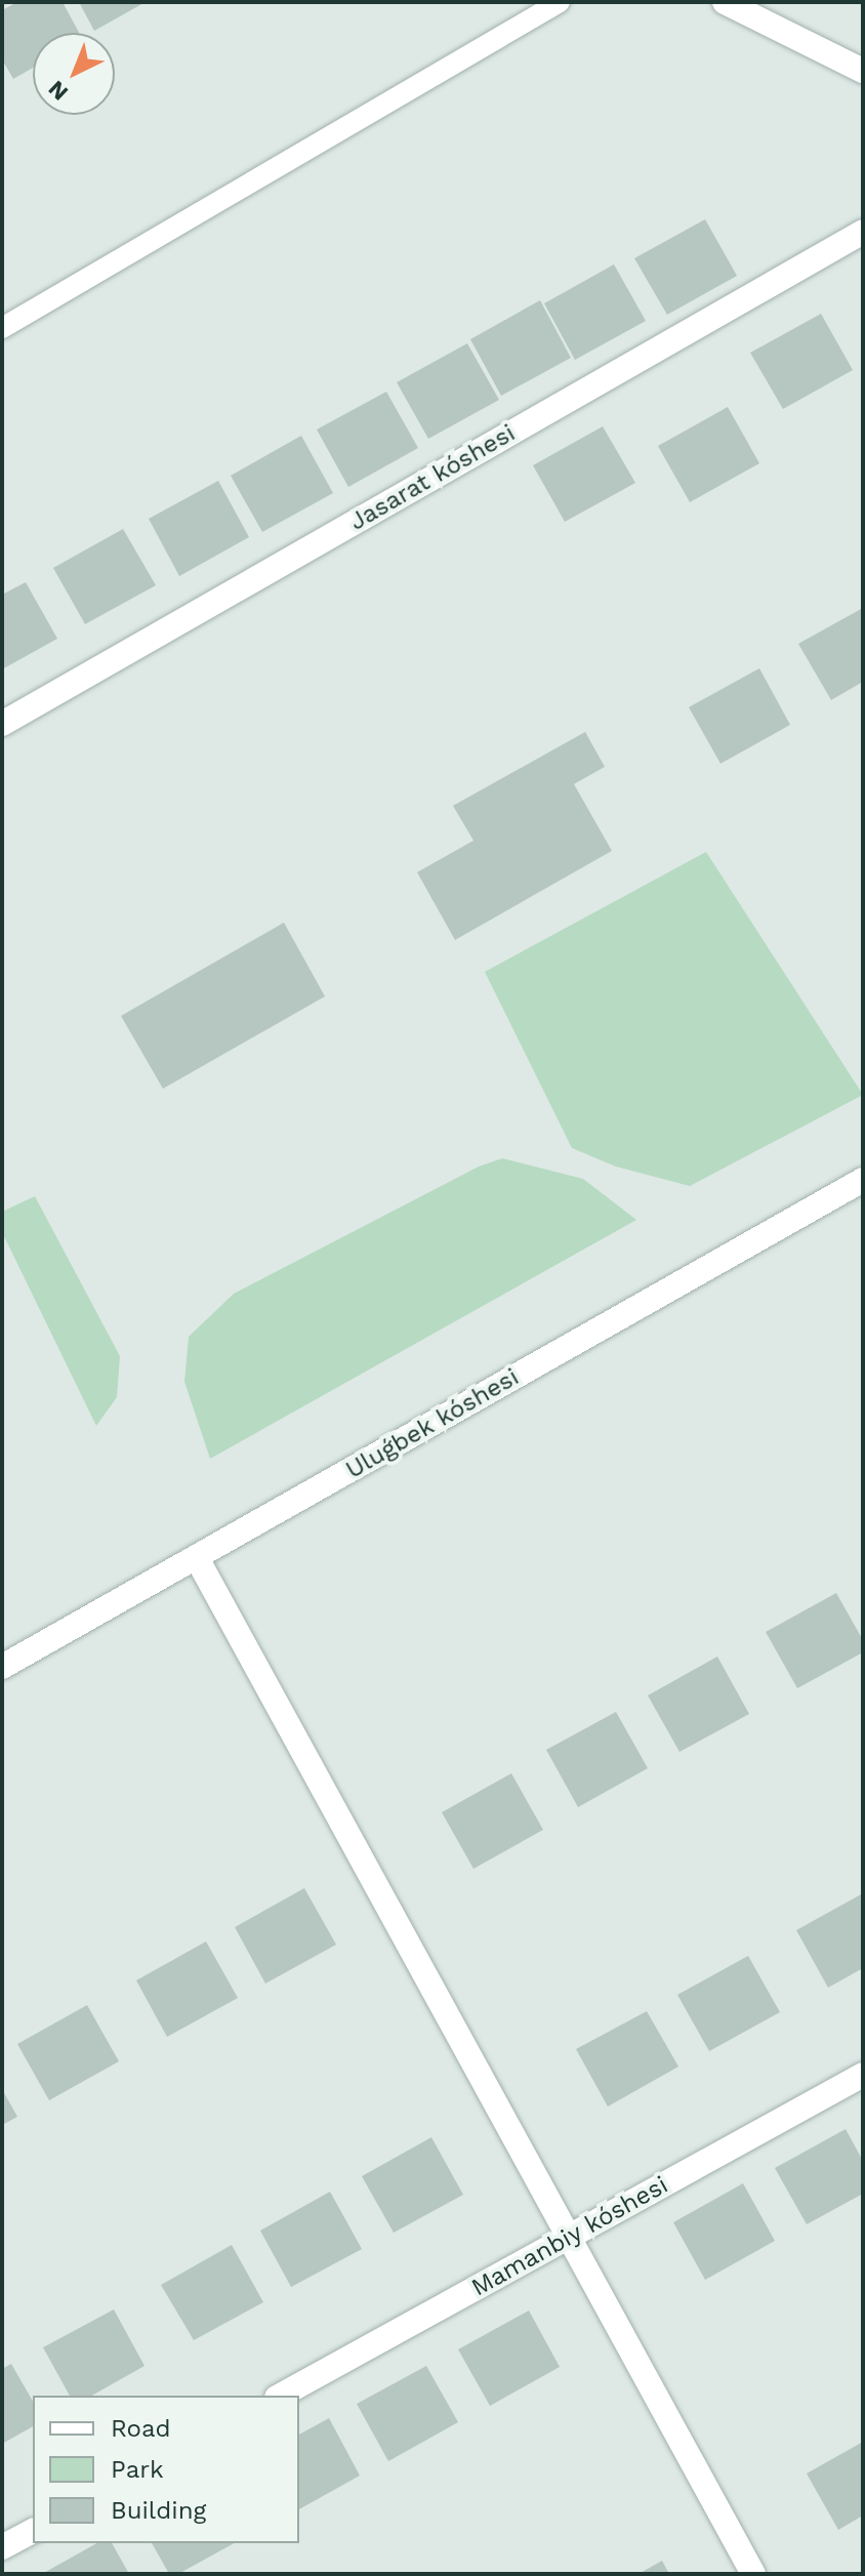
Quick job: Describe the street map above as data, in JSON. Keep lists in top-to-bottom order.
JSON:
{
  "streets": {
    "street": ["Jasarat kóshesi", "Uluǵbek kóshesi", "Mamanbiy kóshesi"]
  },
  "legend": ["Road", "Park", "Building"],
  "north": "bottom left"
}
